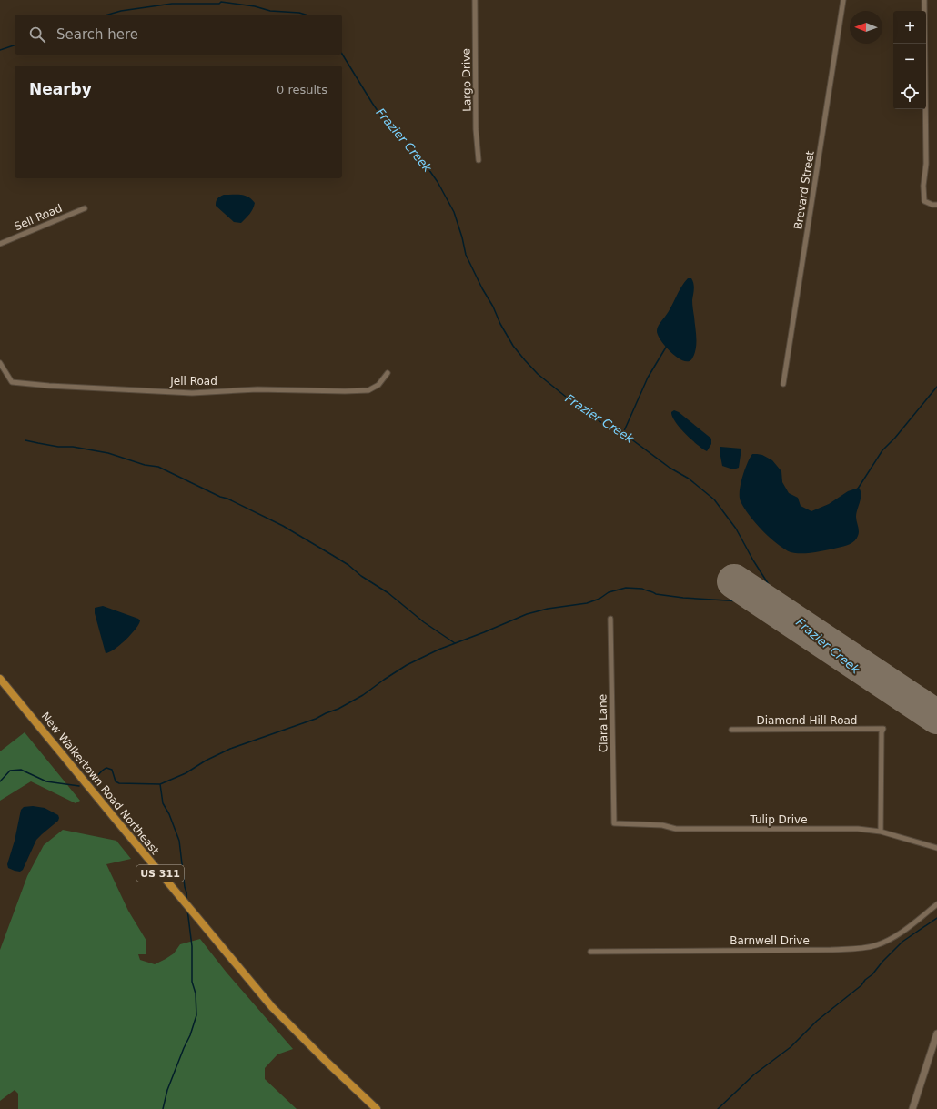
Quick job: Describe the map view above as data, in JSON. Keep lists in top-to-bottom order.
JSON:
{
  "streets": {
    "main road": ["New Walkertown Road Northeast", "US 311"],
    "street": [
      "Largo Drive",
      "Brevard Street",
      "Sell Road",
      "Jell Road",
      "Diamond Hill Road",
      "Clara Lane",
      "Tulip Drive",
      "Barnwell Drive"
    ]
  },
  "crossings": [
    ["Diamond Hill Road", "Tulip Drive"],
    ["Clara Lane", "Tulip Drive"]
  ],
  "water": ["Frazier Creek"],
  "north": "left",
  "page": {
    "map_buttons": ["+", "−"],
    "search": "Search here",
    "heading": ["Nearby", "0 results"]
  }
}
